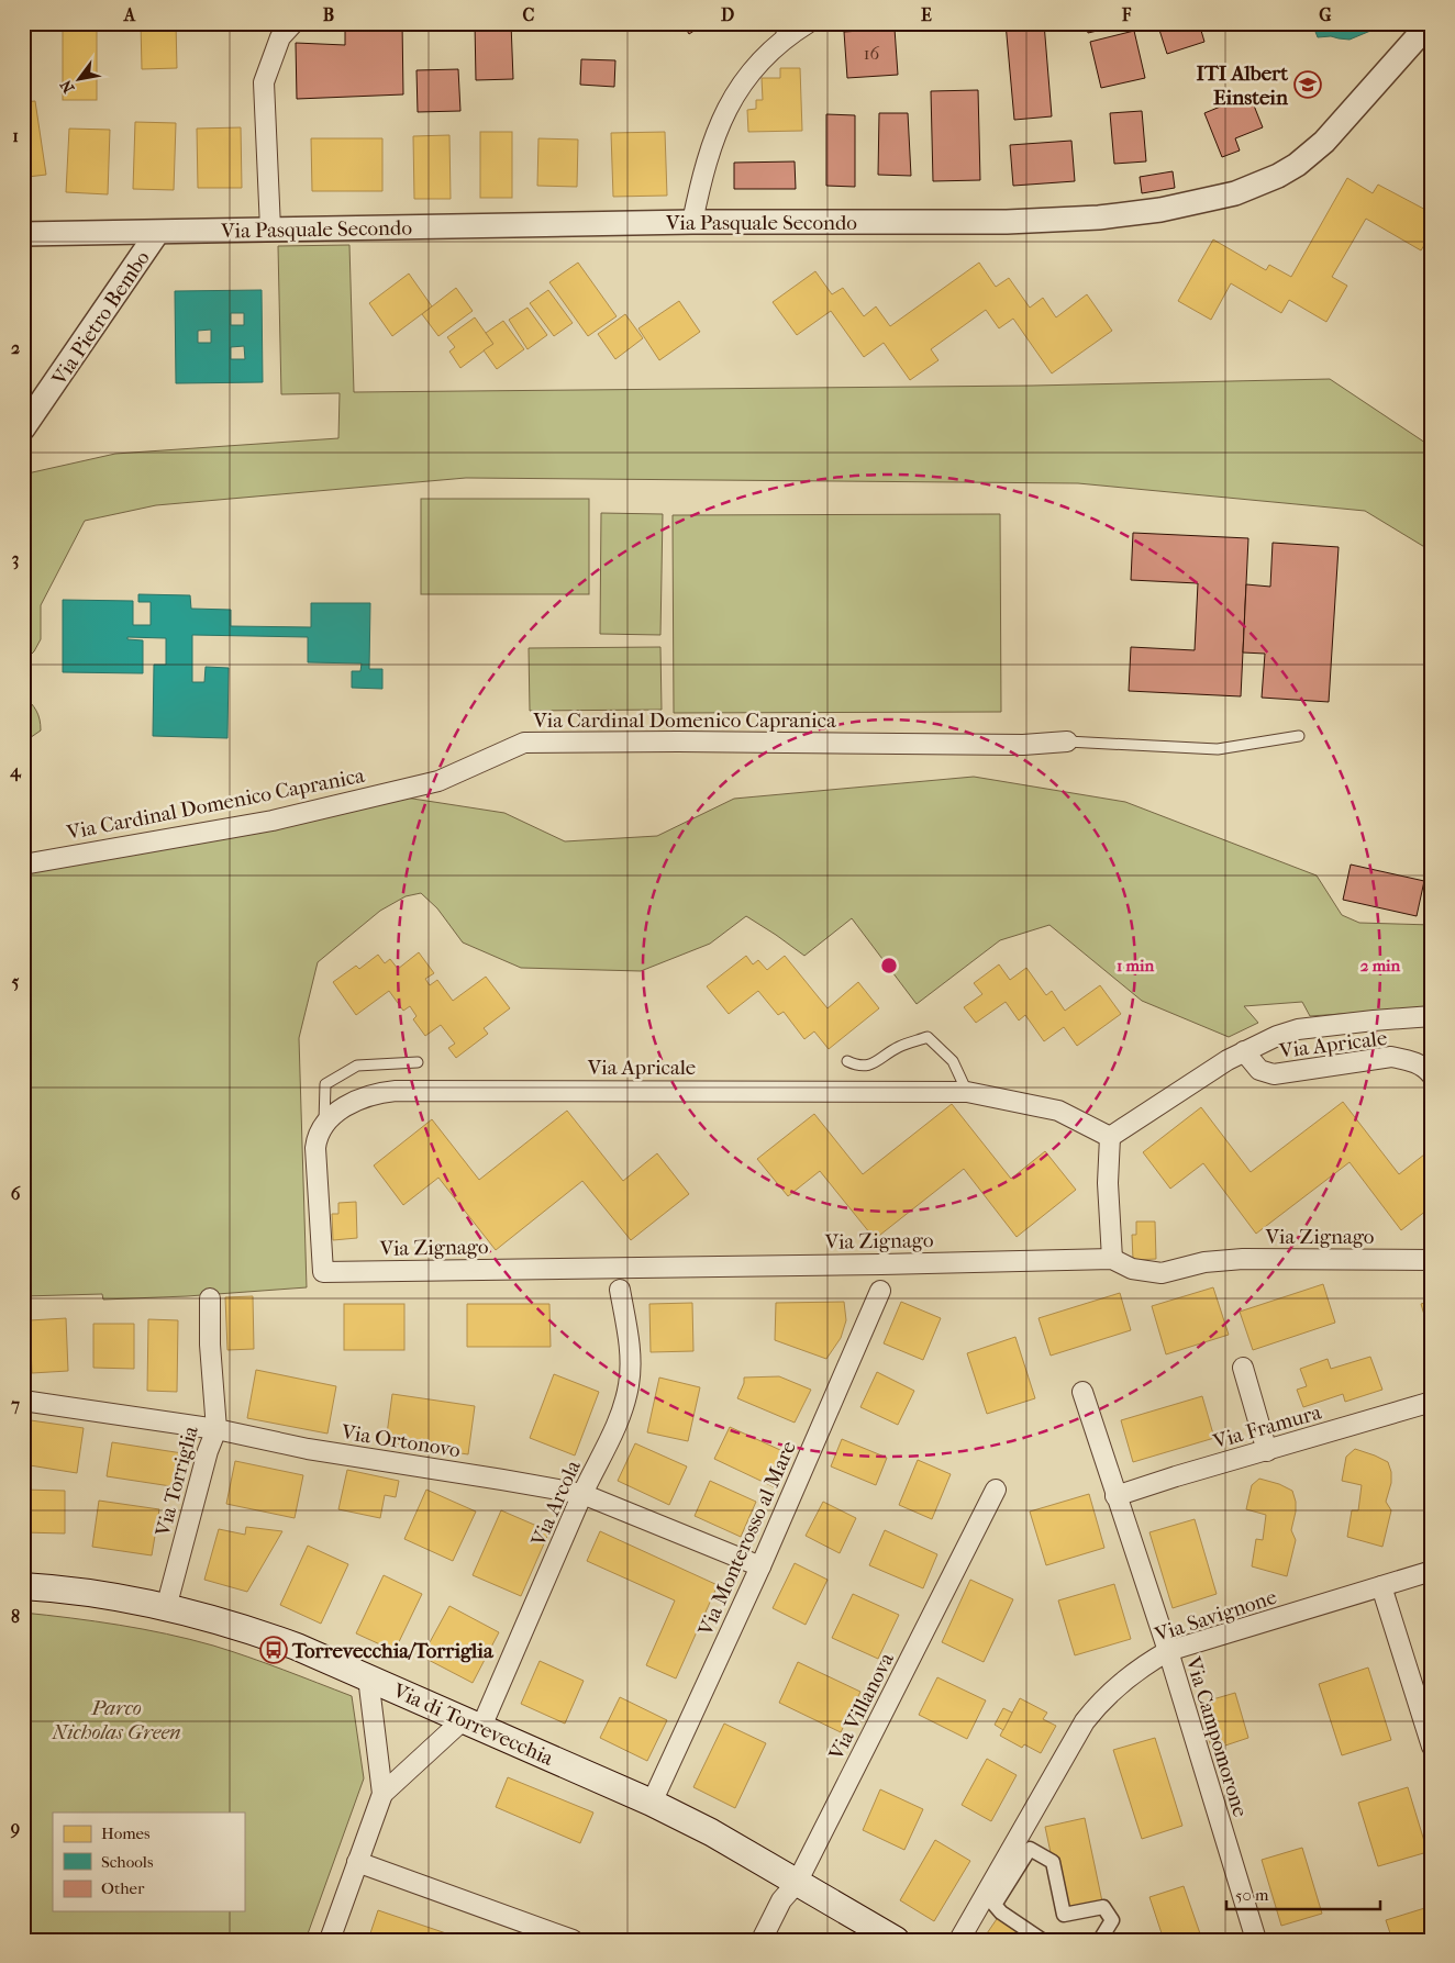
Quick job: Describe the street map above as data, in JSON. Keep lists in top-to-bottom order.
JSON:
{
  "streets": {
    "main road": ["Via di Torrevecchia"],
    "street": [
      "Via Pasquale Secondo",
      "Via Pietro Bembo",
      "Via Cardinal Domenico Capranica",
      "Via Apricale",
      "Via Zignago",
      "Via Framura",
      "Via Ortonovo",
      "Via Torriglia",
      "Via Arcola",
      "Via Monterosso al Mare",
      "Via Savignone",
      "Via Villanova",
      "Via Campomorone"
    ]
  },
  "crossings": [
    ["Via Pasquale Secondo", "Via Pietro Bembo"],
    ["Via Apricale", "Via Zignago"],
    ["Via Framura", "Via Campomorone"],
    ["Via Ortonovo", "Via Torriglia"],
    ["Via Ortonovo", "Via Arcola"],
    ["Via Ortonovo", "Via Monterosso al Mare"],
    ["Via Torriglia", "Via di Torrevecchia"],
    ["Via Arcola", "Via di Torrevecchia"],
    ["Via Monterosso al Mare", "Via di Torrevecchia"],
    ["Via Savignone", "Via Campomorone"],
    ["Via Villanova", "Via di Torrevecchia"]
  ],
  "parks": ["Parco Nicholas Green"],
  "places": {
    "school or university": ["ITI Albert Einstein"],
    "bus stop": ["Torrevecchia/Torriglia"]
  },
  "house_numbers": ["16"],
  "legend": ["Homes", "Schools", "Other"],
  "scale_bar": "50 m",
  "north": "bottom left",
  "grid": {
    "columns": [
      "A",
      "B",
      "C",
      "D",
      "E",
      "F",
      "G"
    ],
    "rows": [
      "1",
      "2",
      "3",
      "4",
      "5",
      "6",
      "7",
      "8",
      "9"
    ]
  },
  "rings": ["1 min", "2 min"]
}
